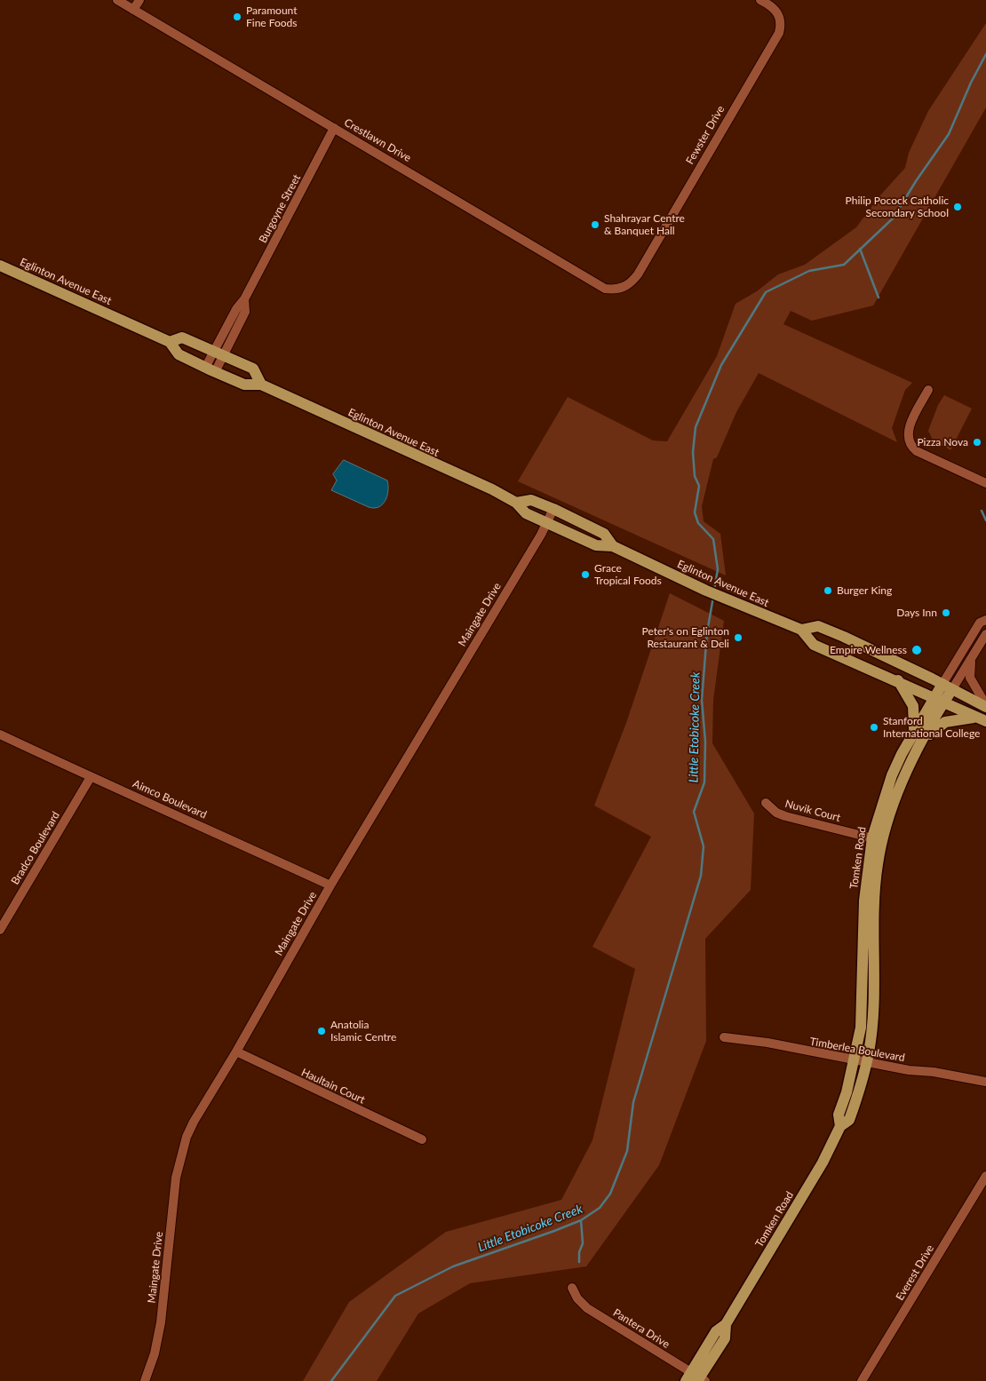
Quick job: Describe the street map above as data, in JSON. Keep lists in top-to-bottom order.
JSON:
{
  "streets": {
    "main road": ["Eglinton Avenue East", "Tomken Road"],
    "street": [
      "Fewster Drive",
      "Crestlawn Drive",
      "Burgoyne Street",
      "Maingate Drive",
      "Aimco Boulevard",
      "Nuvik Court",
      "Bradco Boulevard",
      "Timberlea Boulevard",
      "Haultain Court",
      "Everest Drive",
      "Pantera Drive"
    ]
  },
  "crossings": [
    ["Fewster Drive", "Crestlawn Drive"],
    ["Crestlawn Drive", "Burgoyne Street"],
    ["Burgoyne Street", "Eglinton Avenue East"],
    ["Eglinton Avenue East", "Maingate Drive"],
    ["Eglinton Avenue East", "Tomken Road"],
    ["Maingate Drive", "Aimco Boulevard"],
    ["Maingate Drive", "Haultain Court"],
    ["Aimco Boulevard", "Bradco Boulevard"],
    ["Nuvik Court", "Tomken Road"],
    ["Tomken Road", "Timberlea Boulevard"],
    ["Tomken Road", "Pantera Drive"]
  ],
  "water": ["Little Etobicoke Creek"],
  "places": [
    "Paramount Fine Foods",
    "Philip Pocock Catholic Secondary School",
    "Shahrayar Centre & Banquet Hall",
    "Pizza Nova",
    "Grace Tropical Foods",
    "Burger King",
    "Days Inn",
    "Peter's on Eglinton Restaurant & Deli",
    "Empire Wellness",
    "Stanford International College",
    "Anatolia Islamic Centre"
  ]
}
